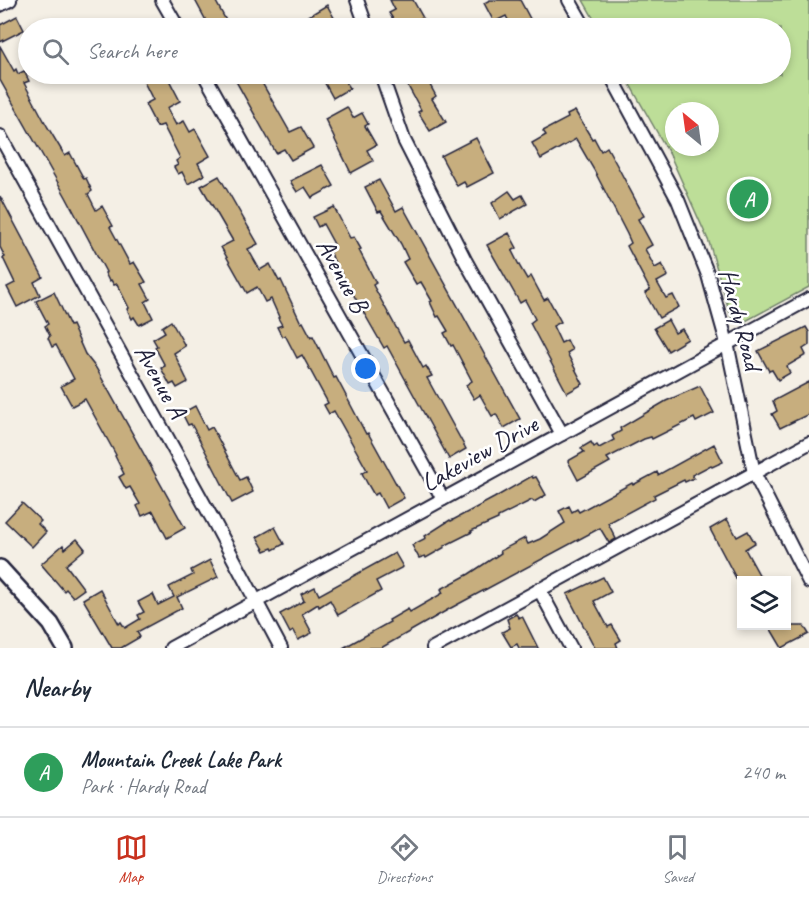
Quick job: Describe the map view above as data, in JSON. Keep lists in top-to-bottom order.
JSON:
{
  "streets": {
    "street": [
      "Avenue B",
      "Hardy Road",
      "Avenue A",
      "Lakeview Drive"
    ]
  },
  "crossings": [
    ["Avenue B", "Lakeview Drive"],
    ["Hardy Road", "Lakeview Drive"],
    ["Avenue A", "Lakeview Drive"]
  ],
  "north": "top left",
  "page": {
    "search": "Search here",
    "pins": "A",
    "heading": "Nearby",
    "list": [
      {
        "mark": "A",
        "name": "Mountain Creek Lake Park",
        "note": "Park · Hardy Road",
        "value": "240 m"
      }
    ],
    "nav": ["Map", "Directions", "Saved"]
  }
}
